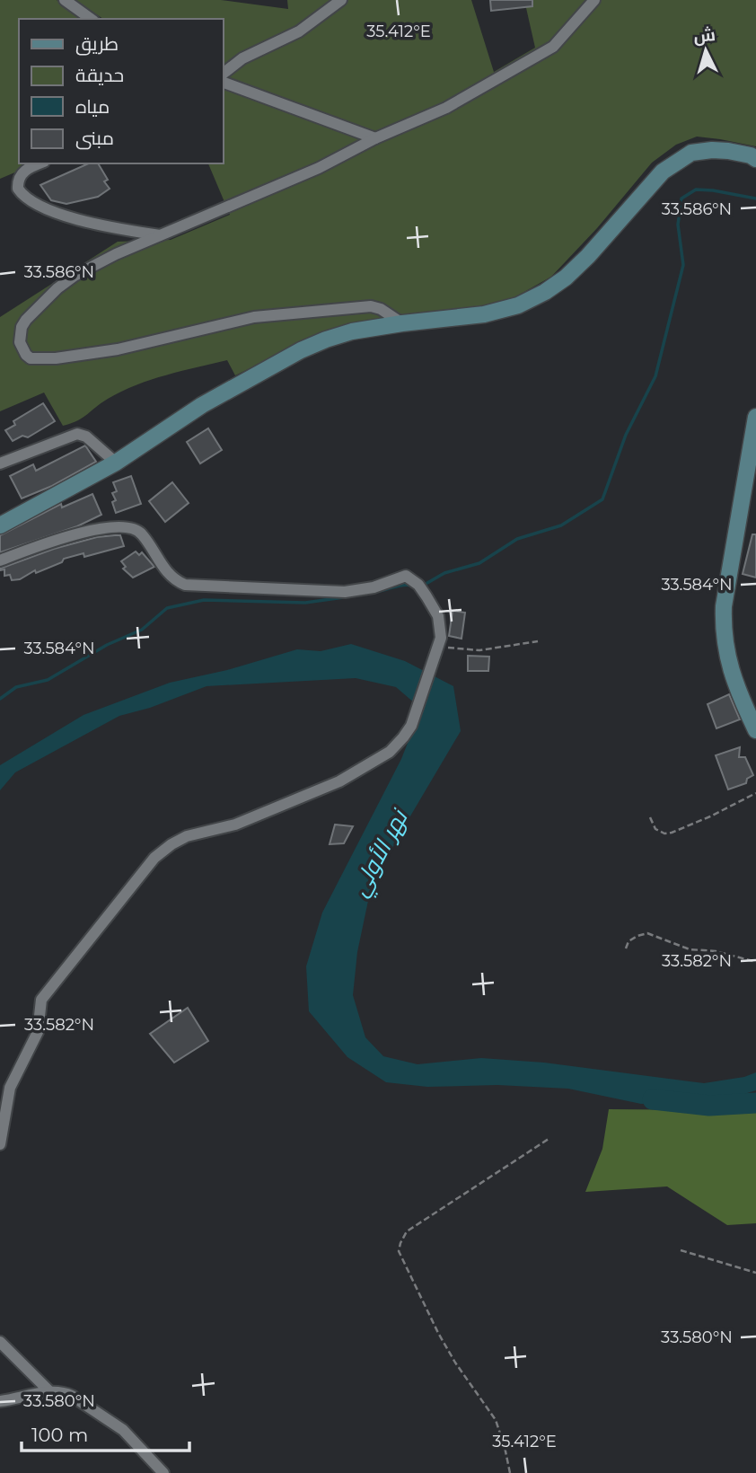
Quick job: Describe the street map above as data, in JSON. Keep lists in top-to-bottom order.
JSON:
{
  "water": ["نهر الأولي"],
  "legend": [
    "طريق",
    "حديقة",
    "مياه",
    "مبنى"
  ],
  "scale_bar": "100 m",
  "north": "top",
  "coordinates": [
    "35.412°E",
    "33.586°N",
    "33.584°N",
    "33.582°N",
    "33.580°N"
  ]
}
